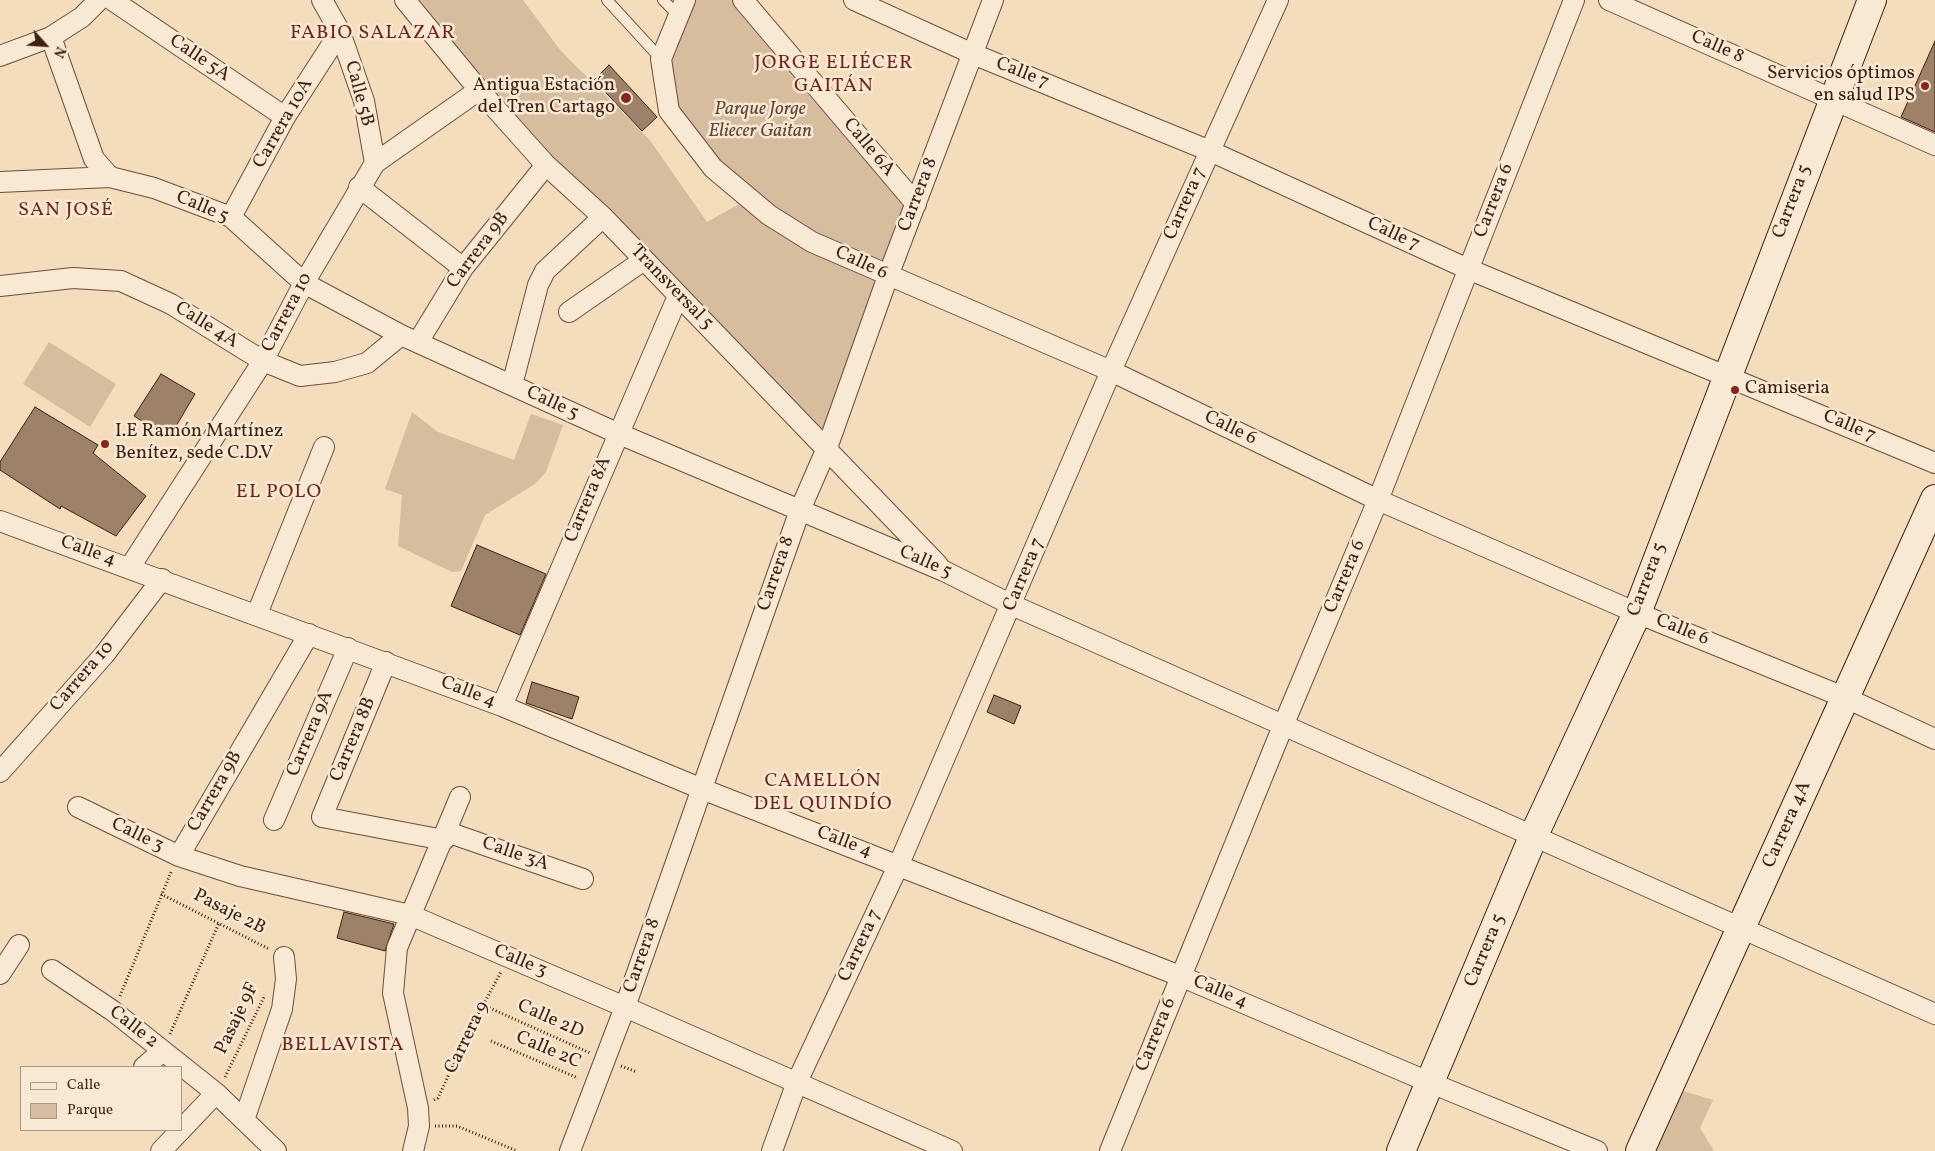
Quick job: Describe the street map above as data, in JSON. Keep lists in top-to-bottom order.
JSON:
{
  "streets": {
    "main road": ["Carrera 5", "Carrera 4A"],
    "street": [
      "Calle 8",
      "Calle 5A",
      "Calle 7",
      "Calle 5B",
      "Carrera 10A",
      "Calle 6A",
      "Carrera 8",
      "Carrera 6",
      "Carrera 7",
      "Calle 5",
      "Carrera 9B",
      "Calle 6",
      "Transversal 5",
      "Carrera 10",
      "Calle 4A",
      "Carrera 8A",
      "Calle 4",
      "Carrera 9A",
      "Carrera 8B",
      "Calle 3",
      "Calle 3A",
      "Calle 2"
    ],
    "path": [
      "Pasaje 2B",
      "Pasaje 9F",
      "Calle 2D",
      "Carrera 9",
      "Calle 2C"
    ]
  },
  "crossings": [
    ["Calle 8", "Carrera 5"],
    ["Calle 5A", "Carrera 10A"],
    ["Calle 7", "Carrera 8"],
    ["Calle 7", "Carrera 6"],
    ["Calle 7", "Carrera 5"],
    ["Calle 7", "Carrera 7"],
    ["Calle 5B", "Carrera 10A"],
    ["Calle 5B", "Carrera 10"],
    ["Carrera 10A", "Calle 5"],
    ["Calle 6A", "Carrera 8"],
    ["Carrera 8", "Calle 5"],
    ["Carrera 8", "Calle 6"],
    ["Carrera 8", "Transversal 5"],
    ["Carrera 8", "Calle 4"],
    ["Carrera 8", "Calle 3"],
    ["Carrera 8", "Calle 2D"],
    ["Carrera 8", "Calle 2C"],
    ["Carrera 6", "Calle 5"],
    ["Carrera 6", "Calle 6"],
    ["Carrera 6", "Calle 4"],
    ["Carrera 5", "Calle 5"],
    ["Carrera 5", "Calle 6"],
    ["Carrera 5", "Calle 4"],
    ["Carrera 7", "Calle 5"],
    ["Carrera 7", "Calle 6"],
    ["Carrera 7", "Calle 4"],
    ["Carrera 7", "Calle 3"],
    ["Calle 5", "Carrera 9B"],
    ["Calle 5", "Transversal 5"],
    ["Calle 5", "Carrera 10"],
    ["Calle 5", "Calle 4A"],
    ["Calle 5", "Carrera 8A"],
    ["Calle 5", "Carrera 4A"],
    ["Carrera 9B", "Transversal 5"],
    ["Carrera 9B", "Calle 4A"],
    ["Carrera 9B", "Calle 4"],
    ["Carrera 9B", "Calle 3"],
    ["Calle 6", "Carrera 4A"],
    ["Transversal 5", "Carrera 10"],
    ["Transversal 5", "Carrera 8A"],
    ["Carrera 10", "Calle 4A"],
    ["Carrera 10", "Calle 4"],
    ["Carrera 8A", "Calle 4"],
    ["Calle 4", "Carrera 9A"],
    ["Calle 4", "Carrera 8B"],
    ["Carrera 8B", "Calle 3A"],
    ["Calle 3", "Carrera 9"],
    ["Pasaje 9F", "Calle 2"],
    ["Calle 2D", "Carrera 9"]
  ],
  "districts": [
    "FABIO SALAZAR",
    "JORGE ELIÉCER GAITÁN",
    "SAN JOSÉ",
    "EL POLO",
    "CAMELLÓN DEL QUINDÍO",
    "BELLAVISTA"
  ],
  "parks": ["Parque Jorge Eliecer Gaitan"],
  "places": [
    "Servicios óptimos en salud IPS",
    "Antigua Estación del Tren Cartago",
    "Camiseria",
    "I.E Ramón Martínez Benítez, sede C.D.V"
  ],
  "legend": ["Calle", "Parque"],
  "north": "bottom right"
}
